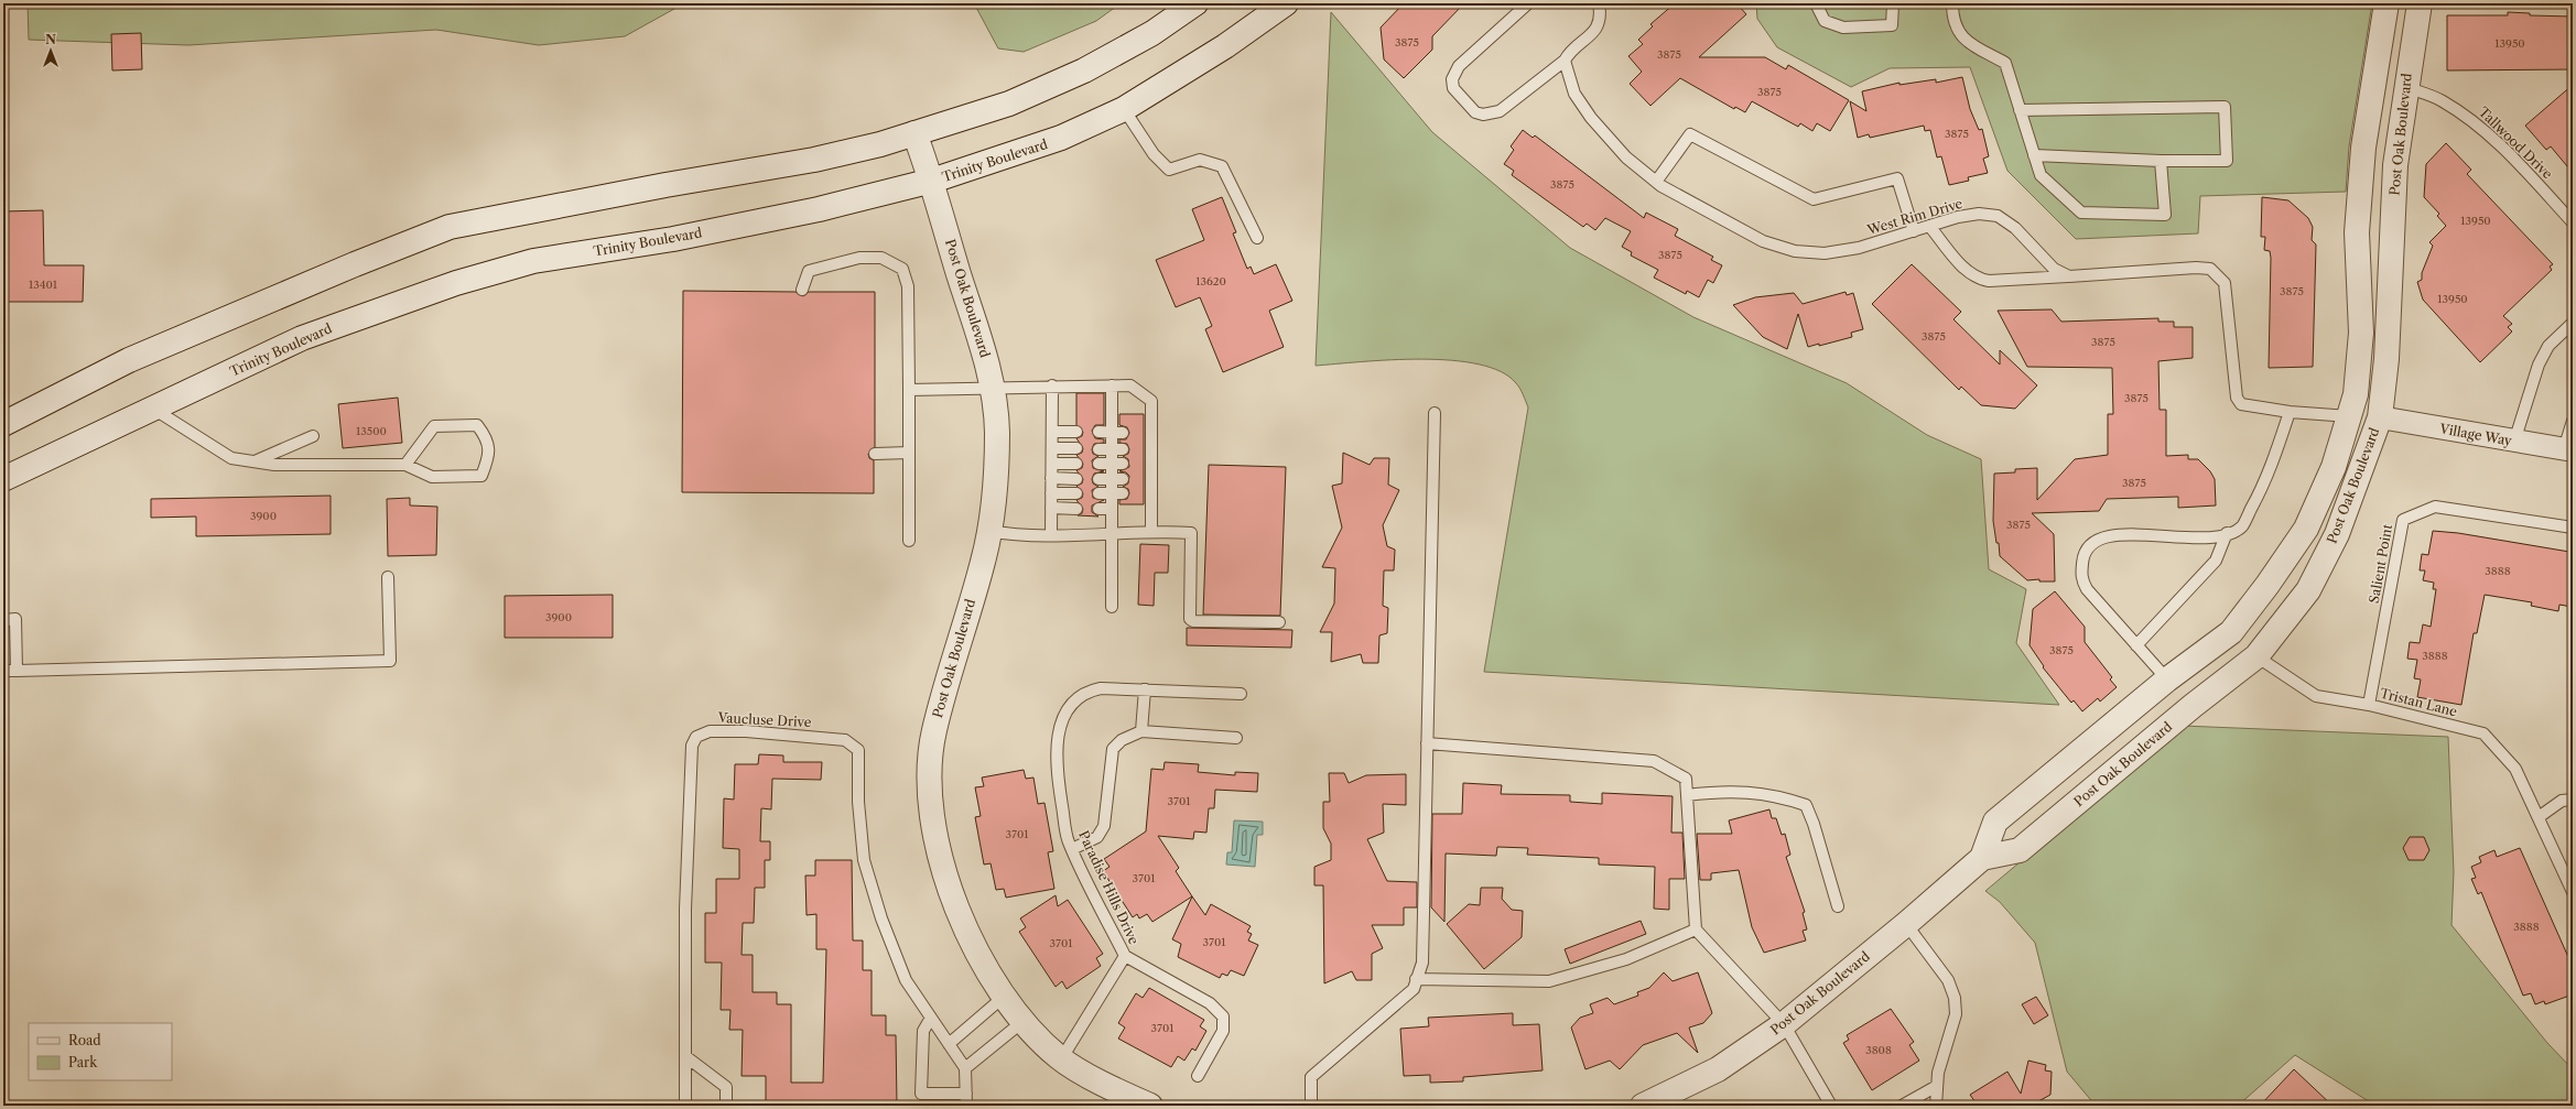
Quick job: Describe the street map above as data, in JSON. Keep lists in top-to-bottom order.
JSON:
{
  "streets": {
    "street": ["Post Oak Boulevard", "Trinity Boulevard", "Village Way"],
    "lane": [
      "Tallwood Drive",
      "West Rim Drive",
      "Salient Point",
      "Tristan Lane",
      "Vaucluse Drive",
      "Paradise Hills Drive"
    ]
  },
  "crossings": [
    ["Post Oak Boulevard", "Tallwood Drive"],
    ["Post Oak Boulevard", "Trinity Boulevard"],
    ["Post Oak Boulevard", "Village Way"],
    ["Post Oak Boulevard", "Tristan Lane"],
    ["Post Oak Boulevard", "Paradise Hills Drive"],
    ["Salient Point", "Tristan Lane"]
  ],
  "house_numbers": [
    "3875",
    "13950",
    "3875",
    "3875",
    "3875",
    "3875",
    "13950",
    "3875",
    "13620",
    "13401",
    "3875",
    "13950",
    "3875",
    "3875",
    "3875",
    "13500",
    "3875",
    "3900",
    "3875",
    "3888",
    "3900",
    "3875",
    "3888",
    "3701",
    "3701",
    "3701",
    "3888",
    "3701",
    "3701",
    "3701",
    "3808"
  ],
  "legend": ["Road", "Park"],
  "north": "top"
}
